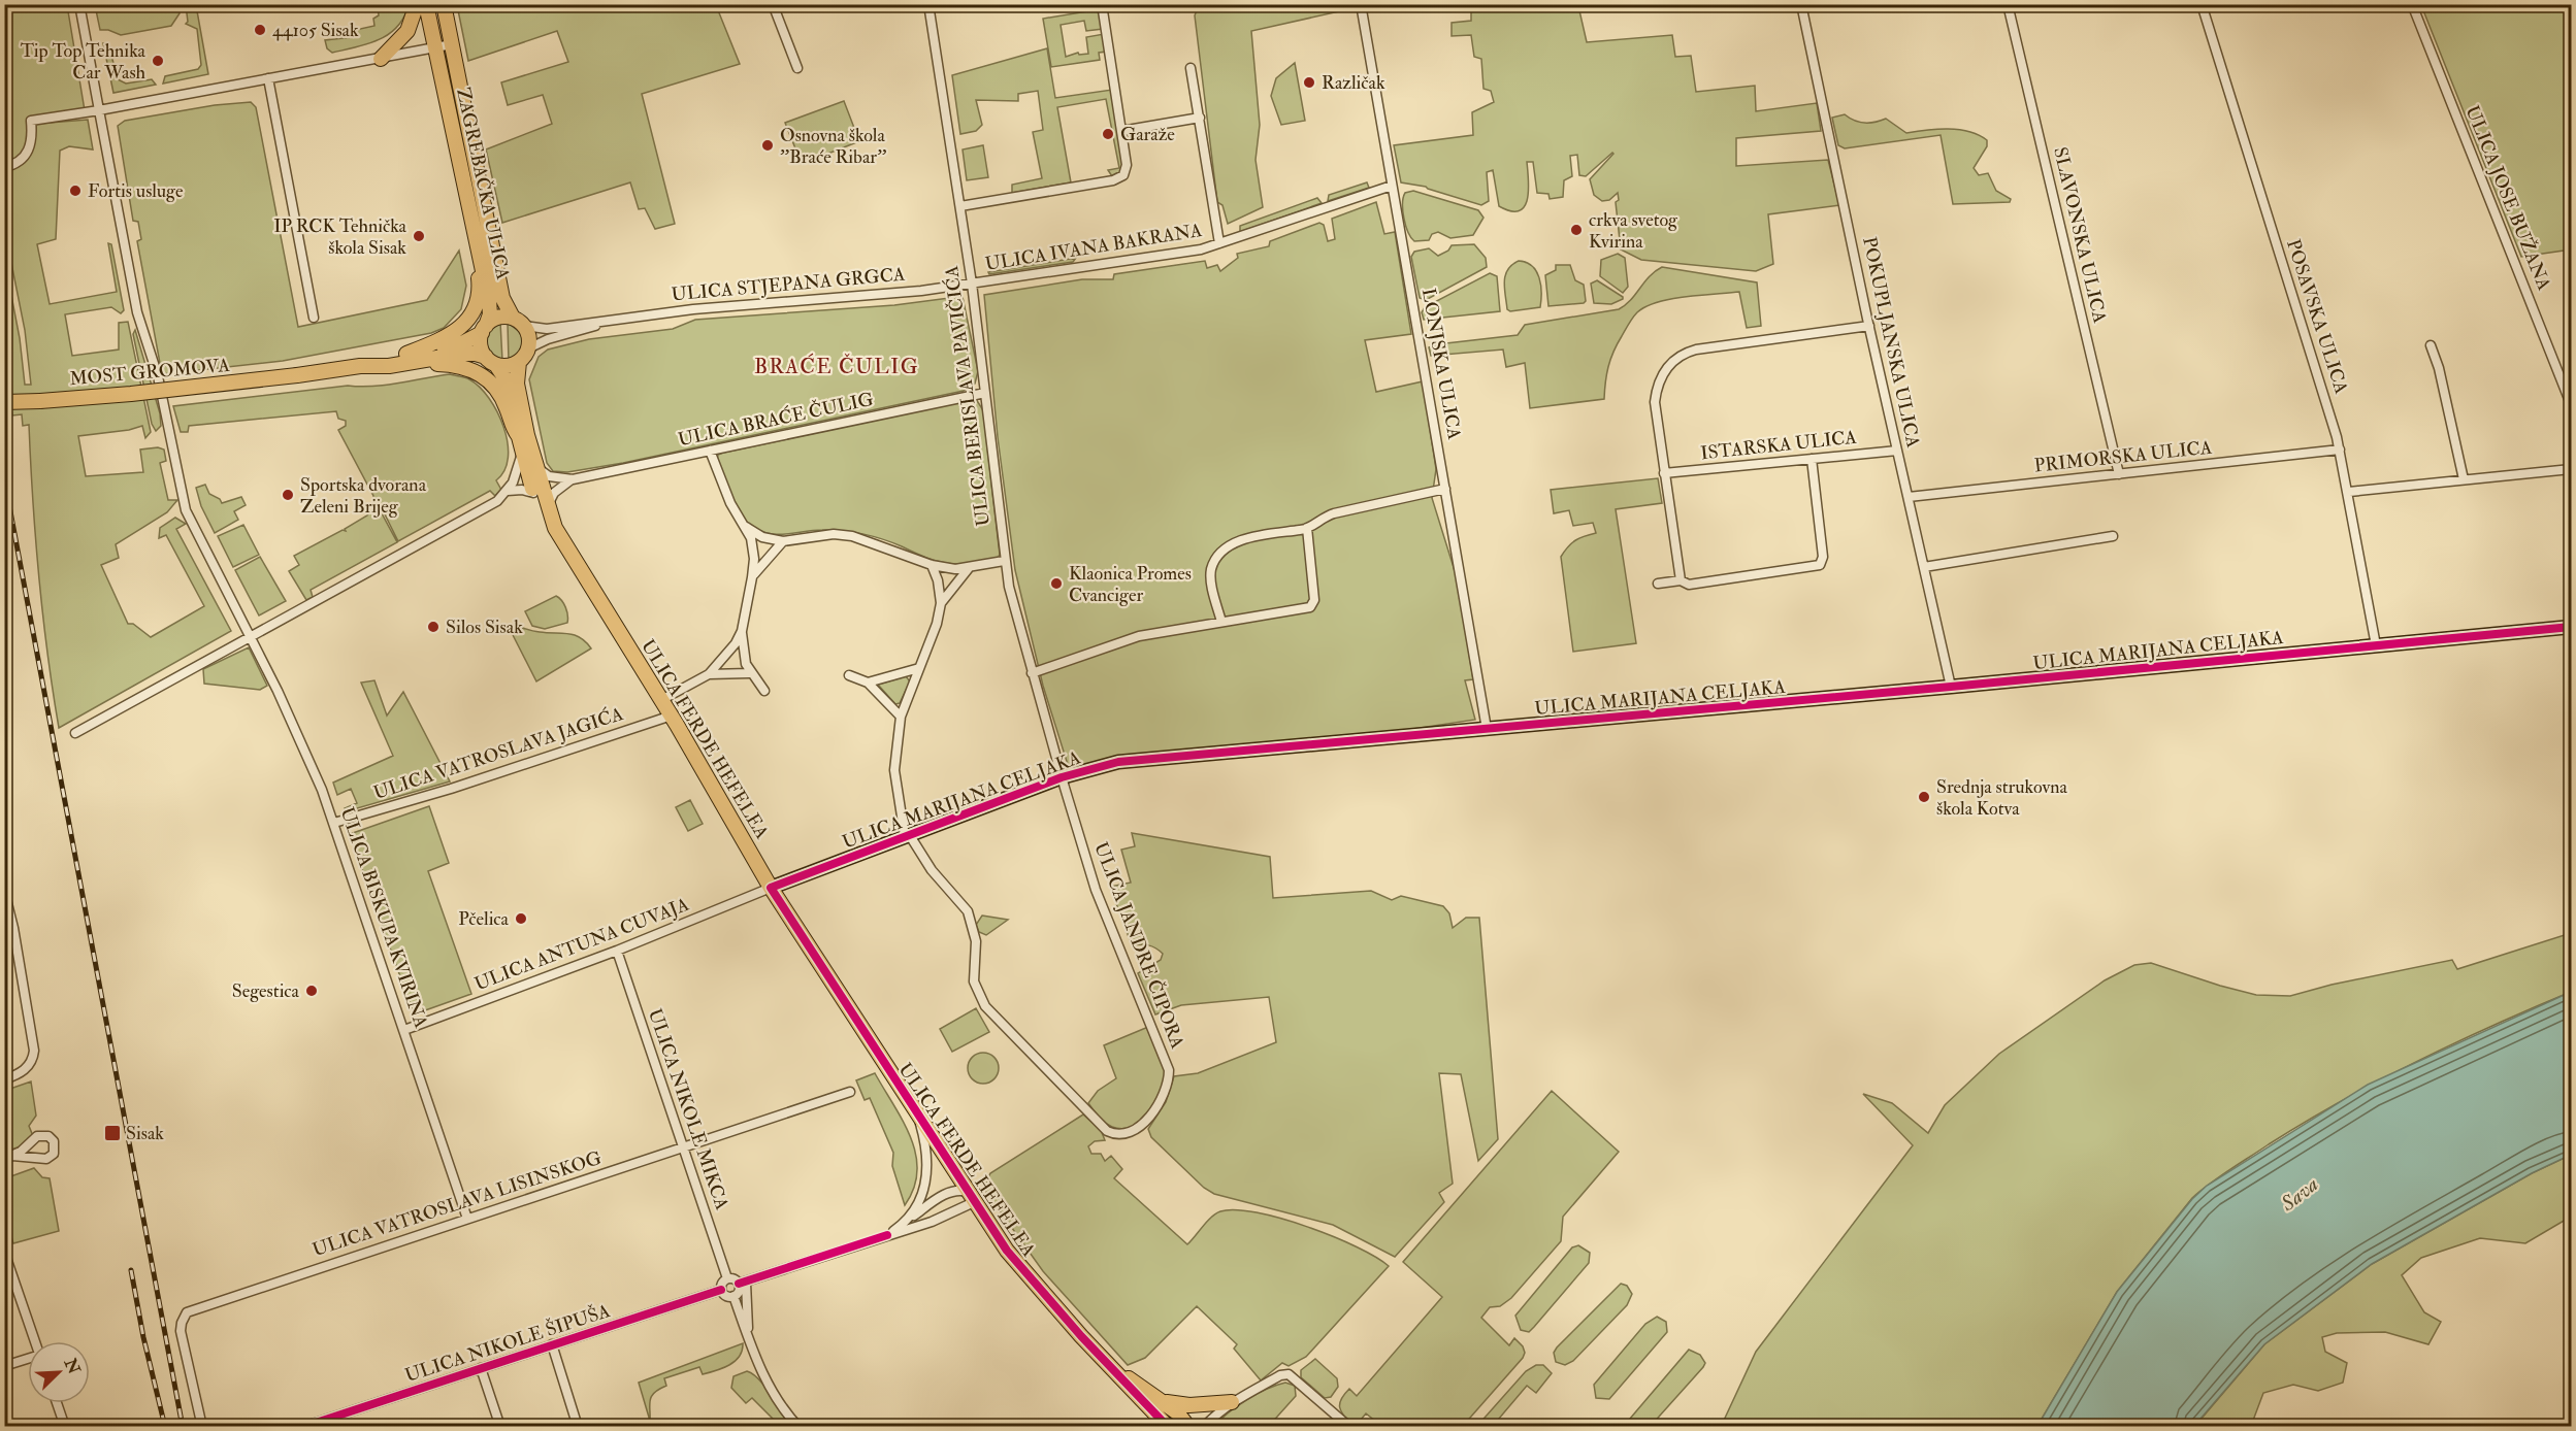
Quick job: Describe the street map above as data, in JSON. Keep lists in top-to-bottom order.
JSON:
{
  "streets": {
    "main road": [
      "ZAGREBAČKA ULICA",
      "MOST GROMOVA",
      "ULICA MARIJANA CELJAKA",
      "ULICA FERDE HEFELEA"
    ],
    "street": [
      "ULICA JOSE BUŽANA",
      "SLAVONSKA ULICA",
      "ULICA IVANA BAKRANA",
      "ULICA STJEPANA GRGCA",
      "POSAVSKA ULICA",
      "POKUPLJANSKA ULICA",
      "LONJSKA ULICA",
      "ULICA BERISLAVA PAVIČIĆA",
      "ULICA BRAĆE ČULIG",
      "ISTARSKA ULICA",
      "PRIMORSKA ULICA",
      "ULICA VATROSLAVA JAGIĆA",
      "ULICA BISKUPA KVIRINA",
      "ULICA ANTUNA CUVAJA",
      "ULICA JANDRE ČIPORA",
      "ULICA NIKOLE MIKCA",
      "ULICA VATROSLAVA LISINSKOG",
      "ULICA NIKOLE ŠIPUŠA"
    ]
  },
  "crossings": [
    ["ZAGREBAČKA ULICA", "ULICA STJEPANA GRGCA"],
    ["SLAVONSKA ULICA", "PRIMORSKA ULICA"],
    ["ULICA IVANA BAKRANA", "ULICA STJEPANA GRGCA"],
    ["ULICA IVANA BAKRANA", "LONJSKA ULICA"],
    ["ULICA IVANA BAKRANA", "ULICA BERISLAVA PAVIČIĆA"],
    ["ULICA STJEPANA GRGCA", "ULICA BERISLAVA PAVIČIĆA"],
    ["POSAVSKA ULICA", "PRIMORSKA ULICA"],
    ["POSAVSKA ULICA", "ULICA MARIJANA CELJAKA"],
    ["POKUPLJANSKA ULICA", "ISTARSKA ULICA"],
    ["POKUPLJANSKA ULICA", "PRIMORSKA ULICA"],
    ["POKUPLJANSKA ULICA", "ULICA MARIJANA CELJAKA"],
    ["LONJSKA ULICA", "ULICA MARIJANA CELJAKA"],
    ["ULICA BERISLAVA PAVIČIĆA", "ULICA BRAĆE ČULIG"],
    ["ULICA BERISLAVA PAVIČIĆA", "ULICA MARIJANA CELJAKA"],
    ["ULICA BERISLAVA PAVIČIĆA", "ULICA JANDRE ČIPORA"],
    ["ULICA MARIJANA CELJAKA", "ULICA FERDE HEFELEA"],
    ["ULICA MARIJANA CELJAKA", "ULICA ANTUNA CUVAJA"],
    ["ULICA MARIJANA CELJAKA", "ULICA JANDRE ČIPORA"],
    ["ULICA FERDE HEFELEA", "ULICA VATROSLAVA JAGIĆA"],
    ["ULICA FERDE HEFELEA", "ULICA ANTUNA CUVAJA"],
    ["ULICA VATROSLAVA JAGIĆA", "ULICA BISKUPA KVIRINA"],
    ["ULICA BISKUPA KVIRINA", "ULICA ANTUNA CUVAJA"],
    ["ULICA BISKUPA KVIRINA", "ULICA VATROSLAVA LISINSKOG"],
    ["ULICA ANTUNA CUVAJA", "ULICA NIKOLE MIKCA"],
    ["ULICA NIKOLE MIKCA", "ULICA VATROSLAVA LISINSKOG"],
    ["ULICA NIKOLE MIKCA", "ULICA NIKOLE ŠIPUŠA"]
  ],
  "districts": ["BRAĆE ČULIG"],
  "water": ["Sava"],
  "places": {
    "other": [
      "44105 Sisak",
      "Tip Top Tehnika Car Wash",
      "Različak",
      "Garaže",
      "Osnovna škola ''Braće Ribar''",
      "Fortis usluge",
      "crkva svetog Kvirina",
      "IP RCK Tehnička škola Sisak",
      "Sportska dvorana Zeleni Brijeg",
      "Klaonica Promes Cvanciger",
      "Silos Sisak",
      "Srednja strukovna škola Kotva",
      "Pčelica",
      "Segestica"
    ],
    "transit": ["Sisak"]
  },
  "north": "top right"
}
